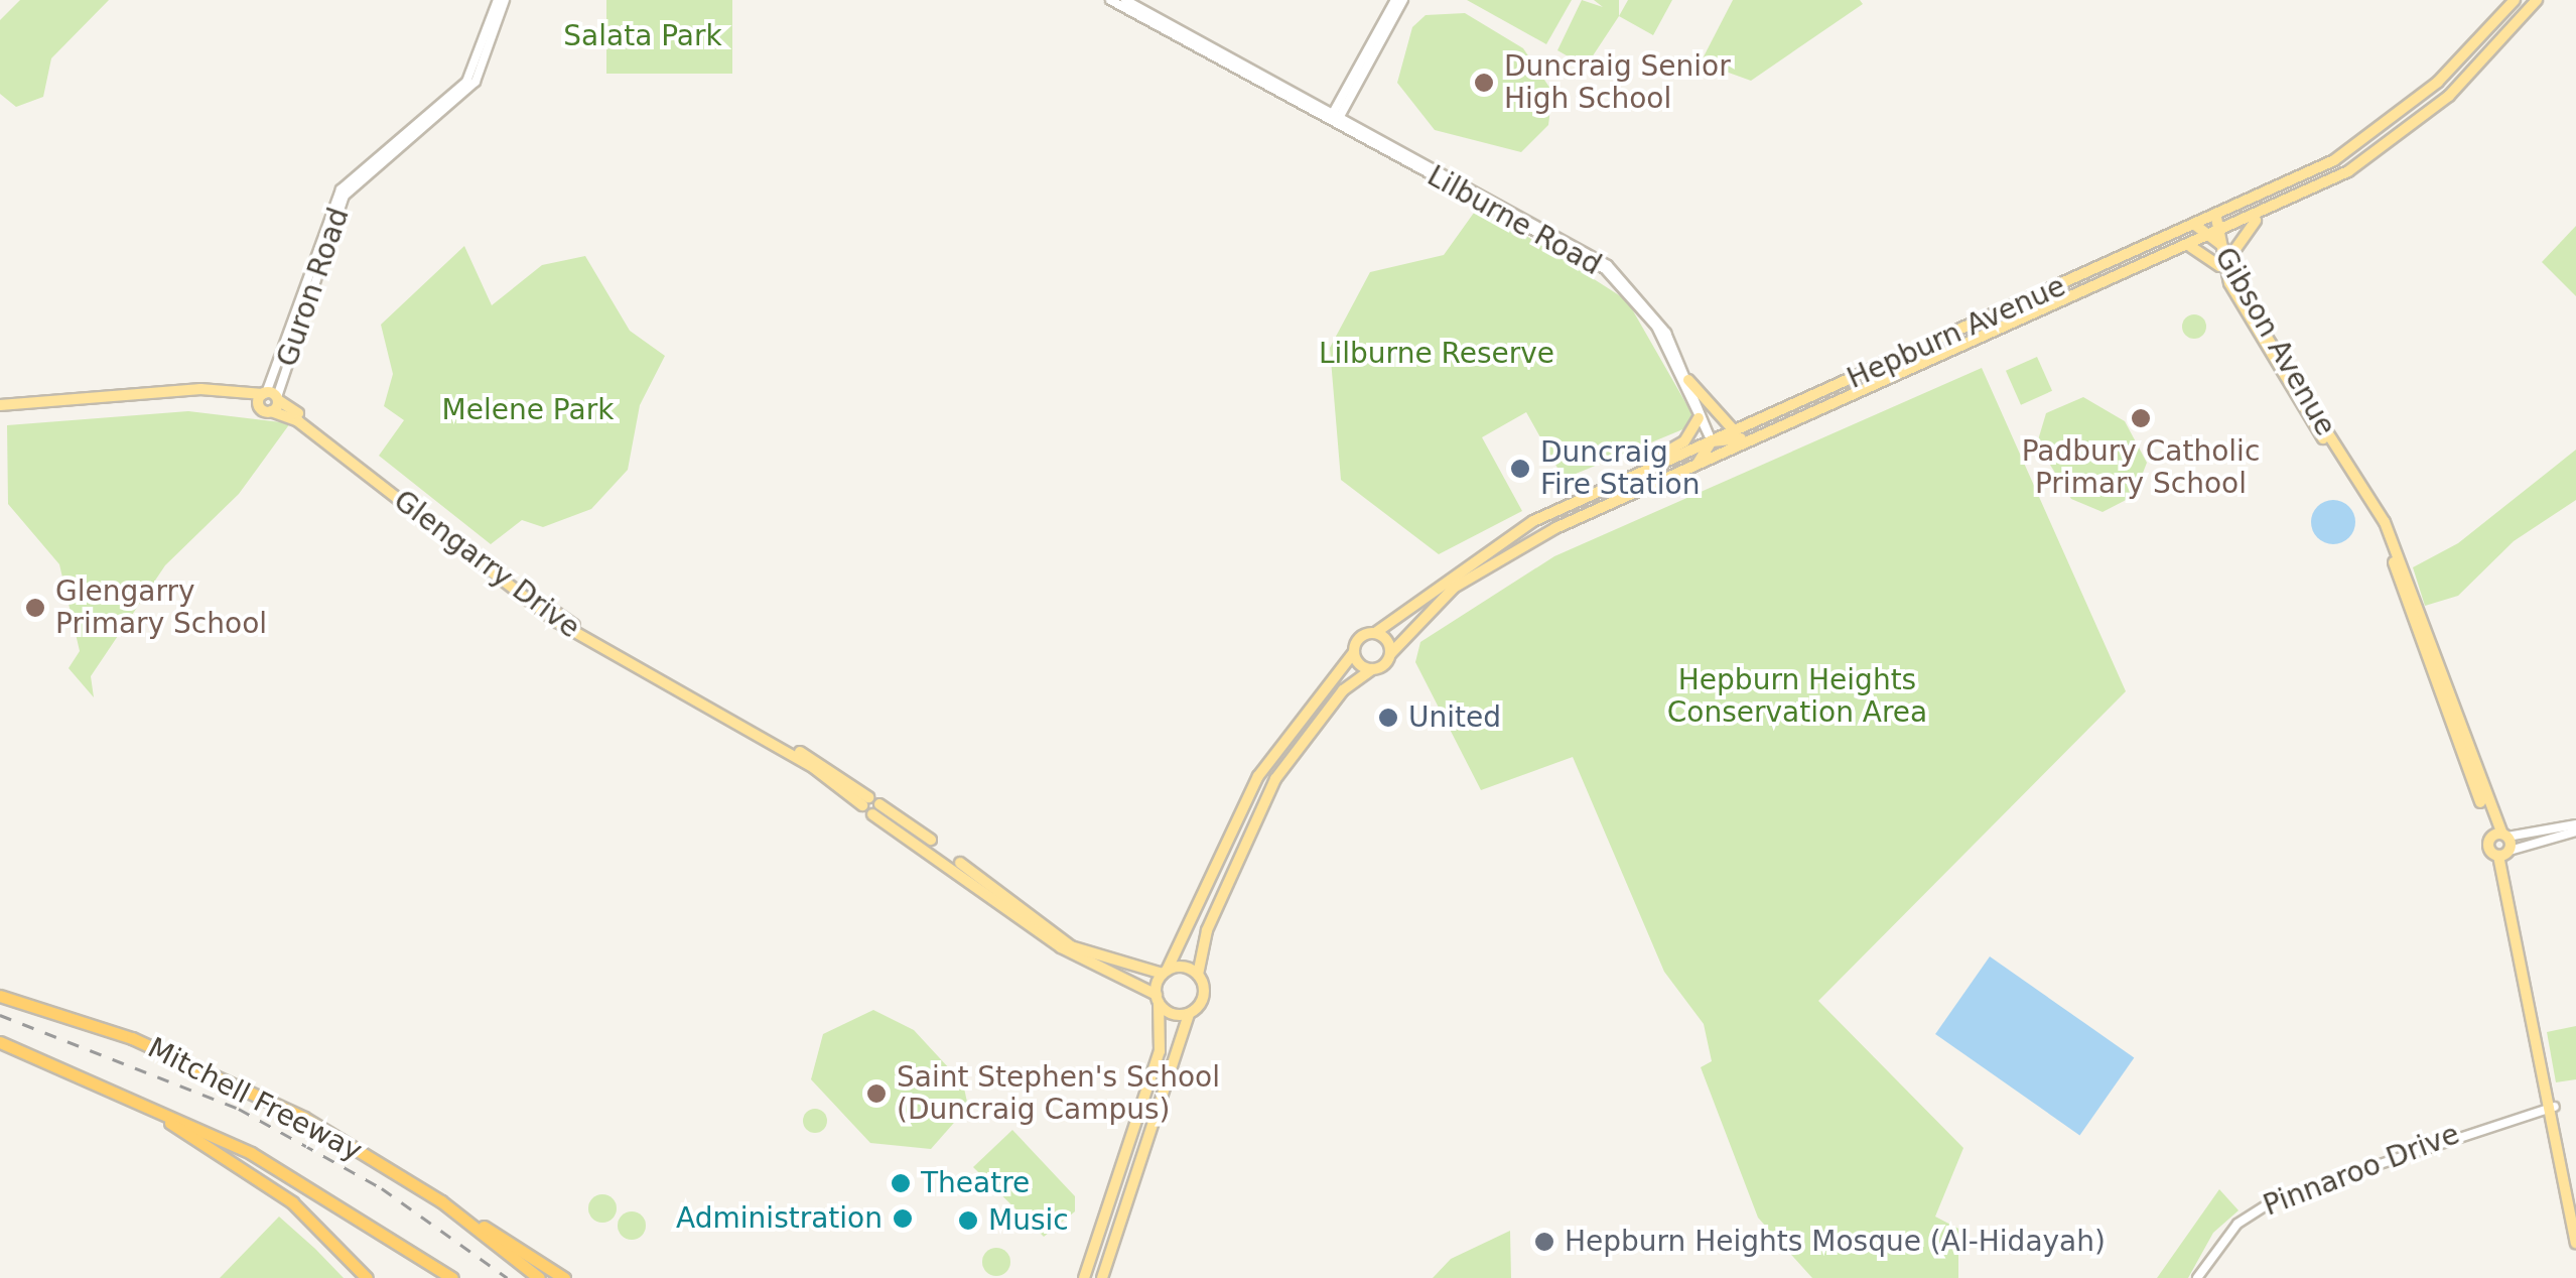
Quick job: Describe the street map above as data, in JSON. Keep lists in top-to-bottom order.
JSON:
{
  "streets": {
    "highway": ["Mitchell Freeway"],
    "main road": ["Hepburn Avenue", "Gibson Avenue", "Glengarry Drive"],
    "street": ["Lilburne Road", "Guron Road", "Pinnaroo Drive"]
  },
  "crossings": [
    ["Lilburne Road", "Hepburn Avenue"],
    ["Guron Road", "Glengarry Drive"],
    ["Hepburn Avenue", "Gibson Avenue"]
  ],
  "parks": [
    "Salata Park",
    "Lilburne Reserve",
    "Melene Park",
    "Hepburn Heights Conservation Area"
  ],
  "places": [
    "Duncraig Senior High School",
    "Padbury Catholic Primary School",
    "Duncraig Fire Station",
    "Glengarry Primary School",
    "United",
    "Saint Stephen's School (Duncraig Campus)",
    "Theatre",
    "Administration",
    "Music",
    "Hepburn Heights Mosque (Al-Hidayah)"
  ]
}
